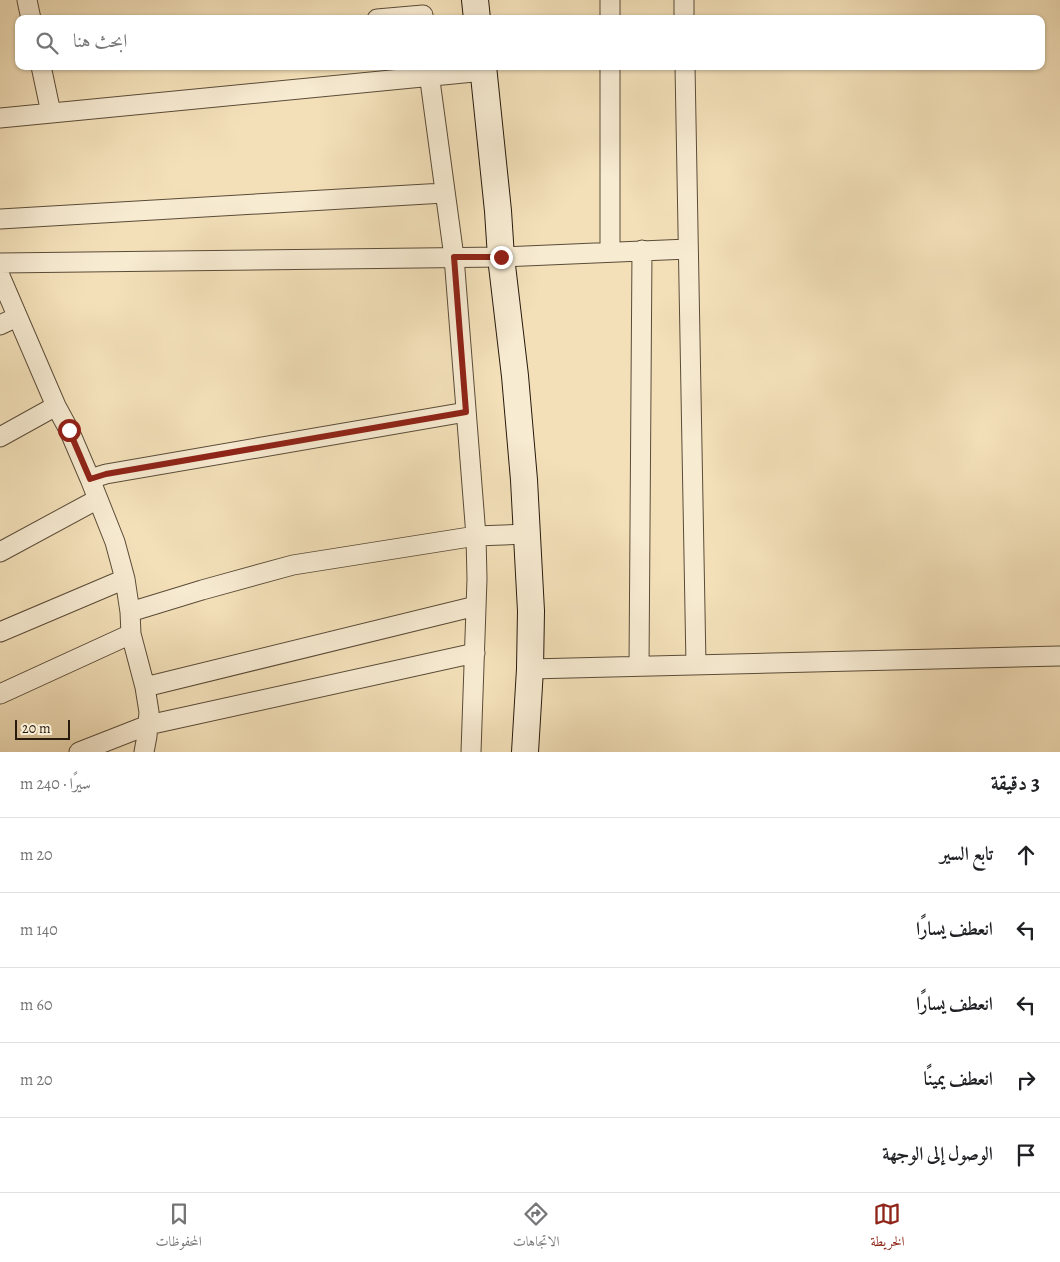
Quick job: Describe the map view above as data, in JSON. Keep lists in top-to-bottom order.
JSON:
{
  "scale_bar": "20 m",
  "page": {
    "search": "ابحث هنا",
    "scale": "20 m",
    "heading": ["3 دقيقة", "سيرًا · 240 m"],
    "list": [
      ["تابع السير", "20 m"],
      ["انعطف يسارًا", "140 m"],
      ["انعطف يسارًا", "60 m"],
      ["انعطف يمينًا", "20 m"],
      "الوصول إلى الوجهة"
    ],
    "nav": ["الخريطة", "الاتجاهات", "المحفوظات"]
  }
}
